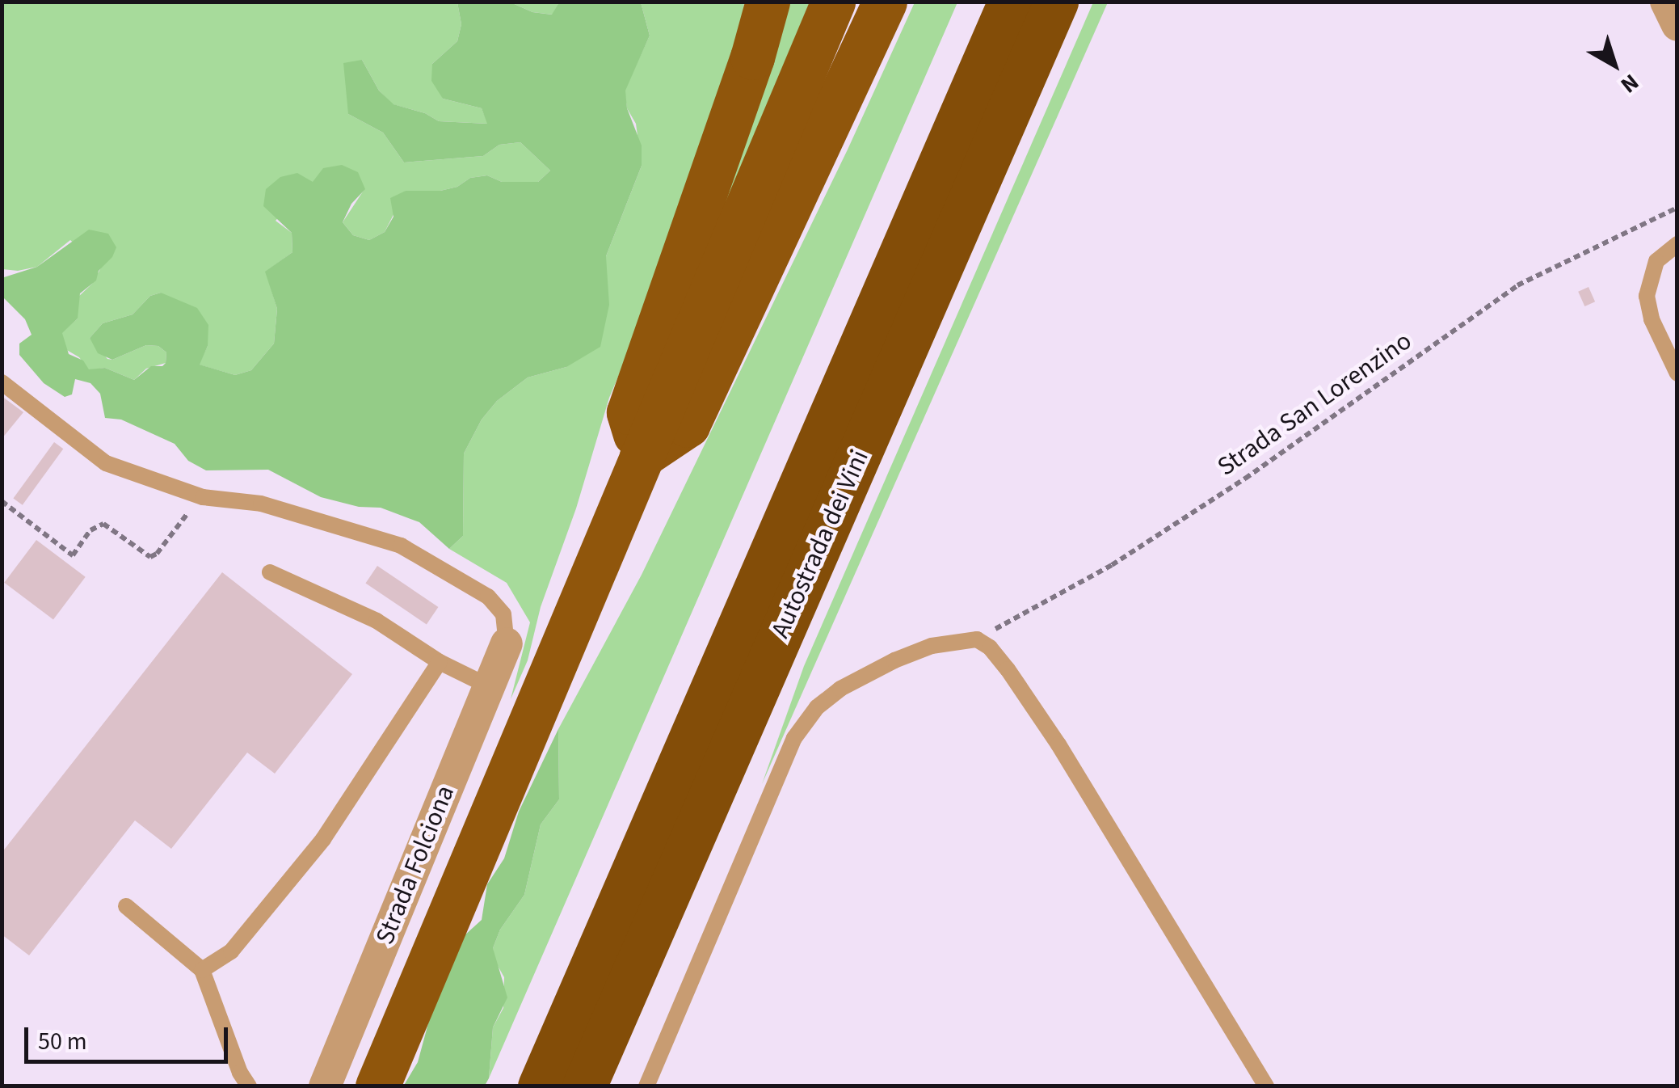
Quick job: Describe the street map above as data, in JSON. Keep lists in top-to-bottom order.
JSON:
{
  "streets": {
    "highway": ["Autostrada dei Vini"],
    "street": ["Strada Folciona"],
    "path": ["Strada San Lorenzino"]
  },
  "scale_bar": "50 m",
  "north": "bottom right"
}
